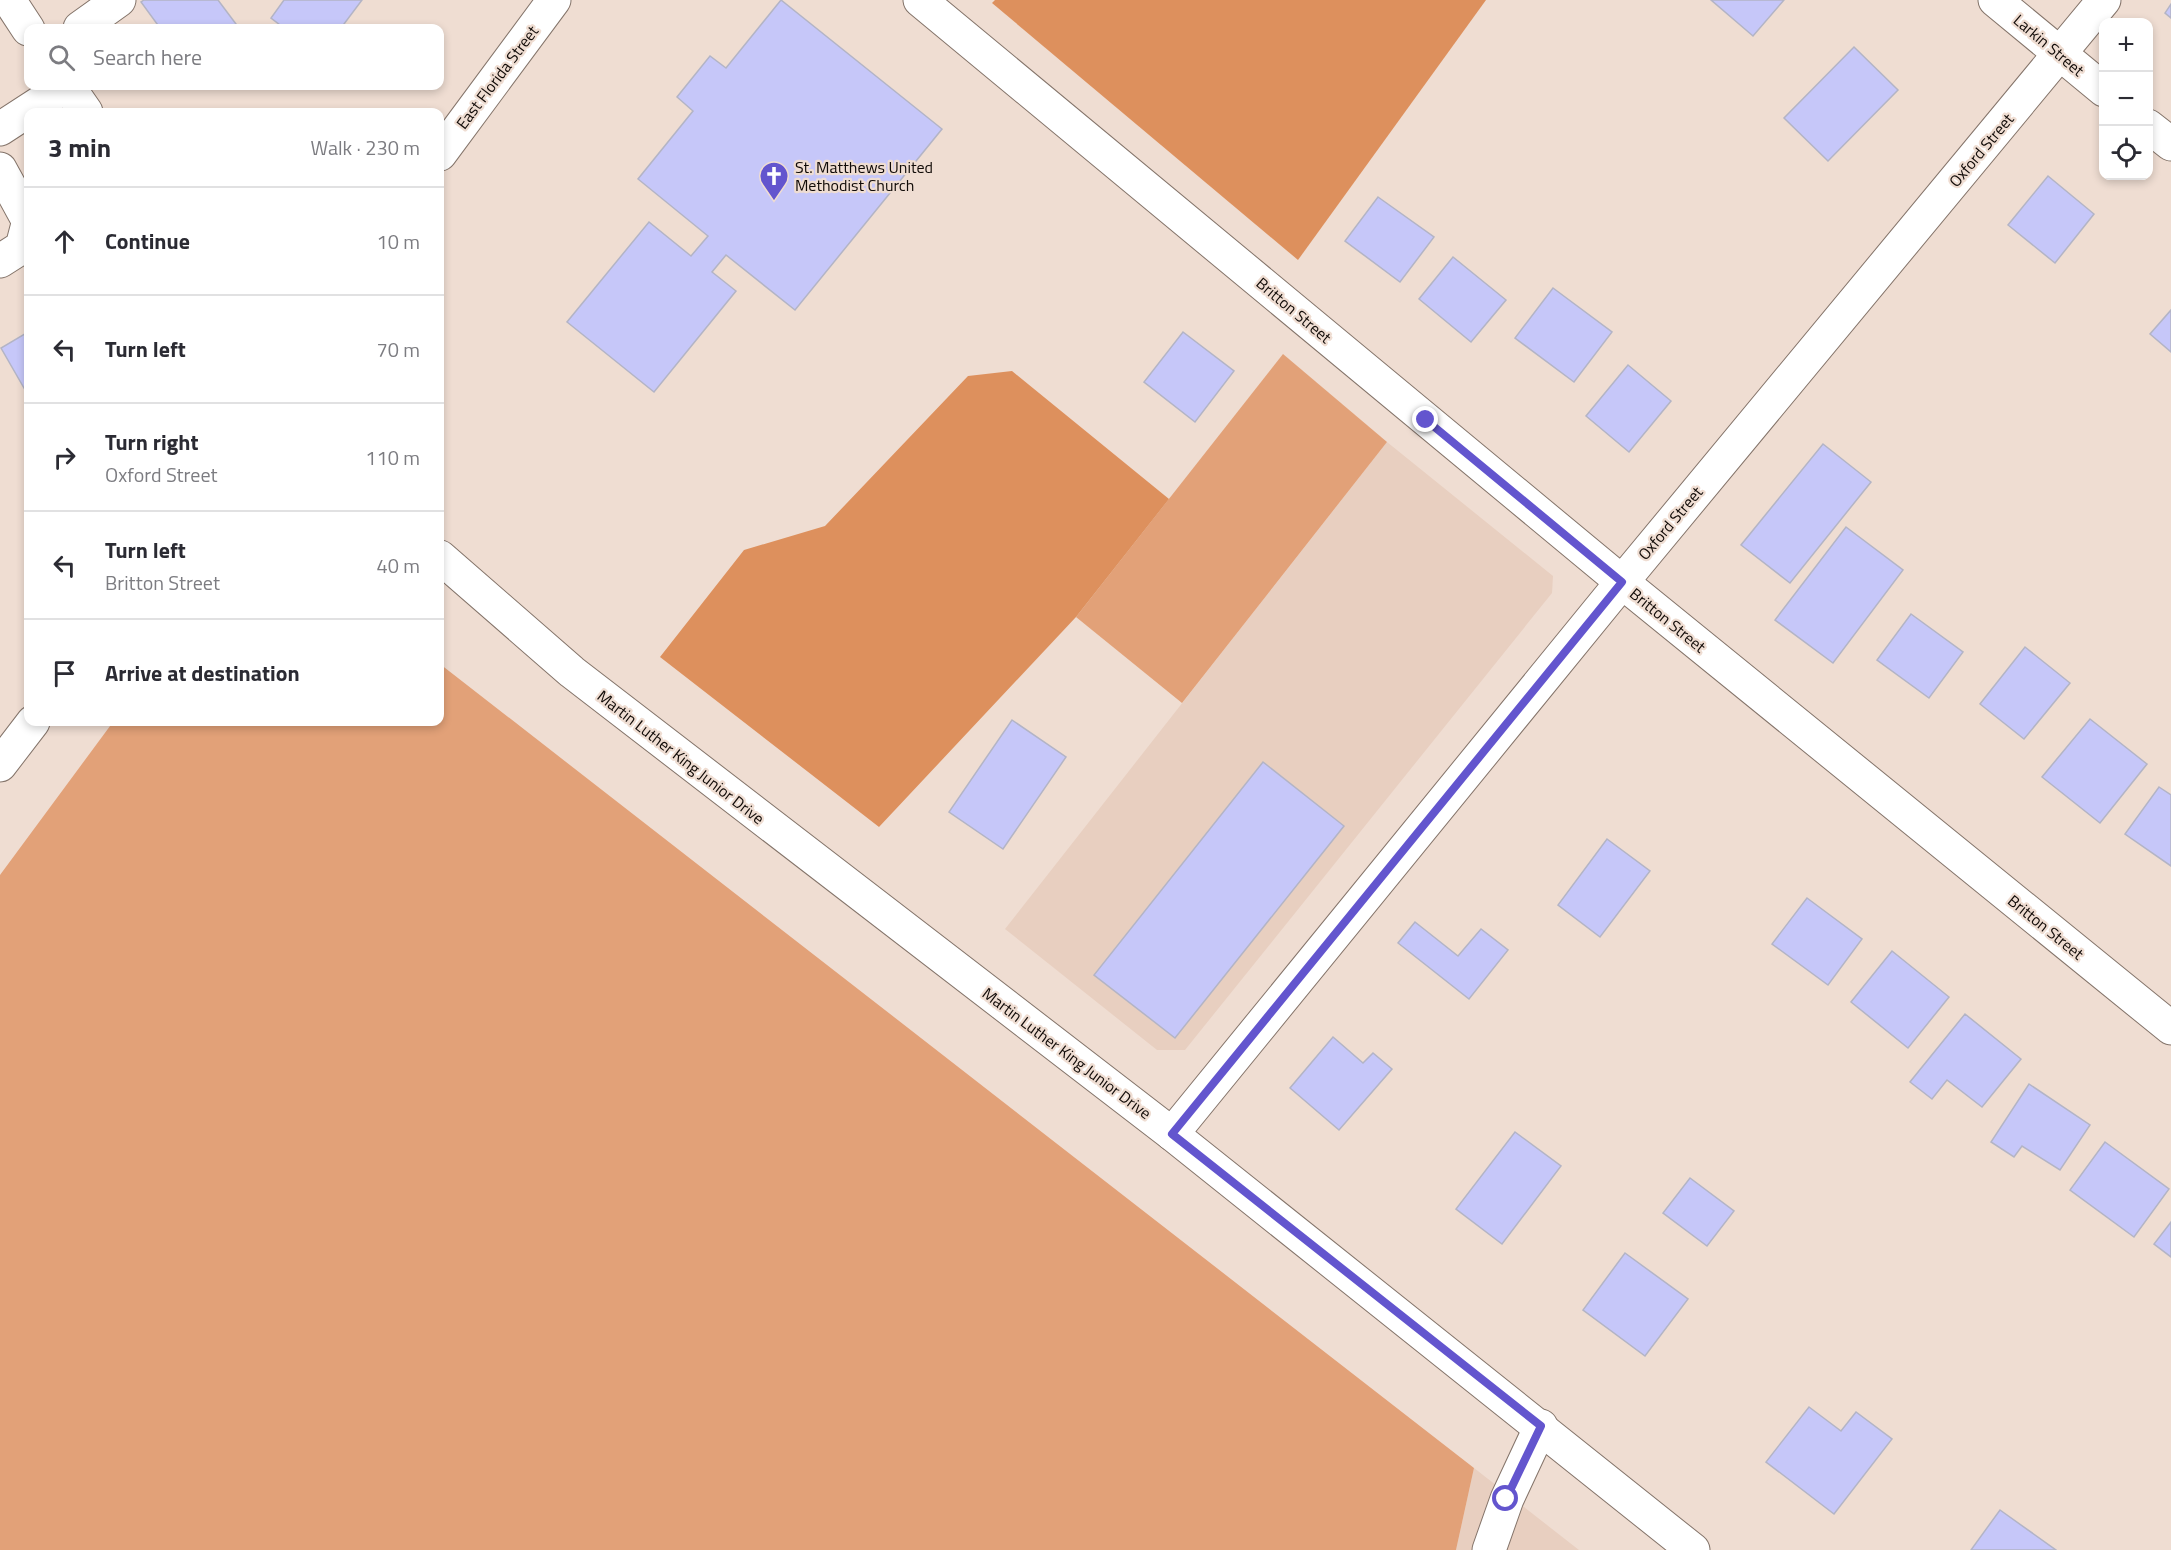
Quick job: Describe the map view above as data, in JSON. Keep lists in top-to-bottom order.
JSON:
{
  "streets": {
    "street": [
      "Larkin Street",
      "East Florida Street",
      "Oxford Street",
      "Britton Street",
      "Martin Luther King Junior Drive"
    ]
  },
  "crossings": [
    ["Larkin Street", "Oxford Street"],
    ["Oxford Street", "Britton Street"],
    ["Oxford Street", "Martin Luther King Junior Drive"]
  ],
  "places": {
    "church": ["St. Matthews United Methodist Church"]
  },
  "page": {
    "map_buttons": ["+", "−"],
    "search": "Search here",
    "heading": ["3 min", "Walk · 230 m"],
    "list": [
      ["Continue", "10 m"],
      ["Turn left", "70 m"],
      ["Turn right", "Oxford Street", "110 m"],
      ["Turn left", "Britton Street", "40 m"],
      "Arrive at destination"
    ]
  }
}
